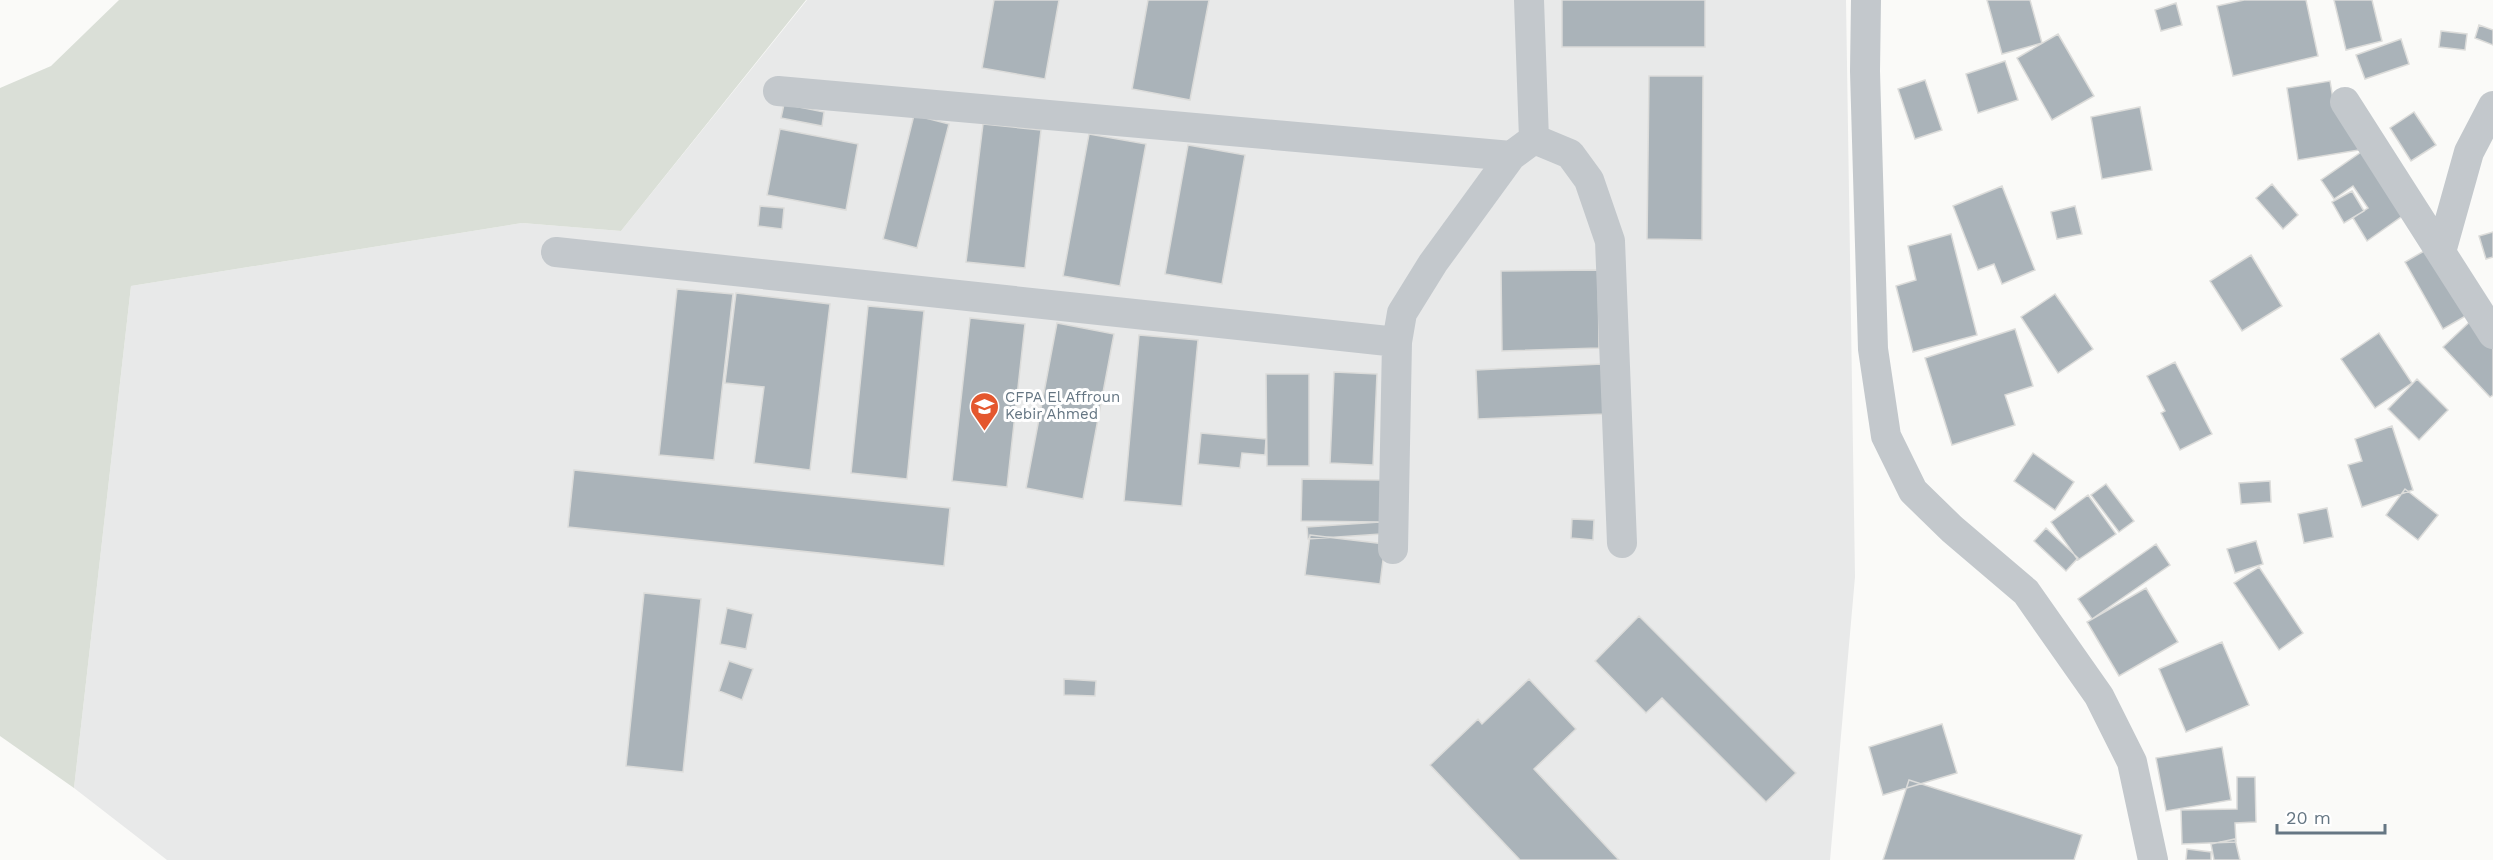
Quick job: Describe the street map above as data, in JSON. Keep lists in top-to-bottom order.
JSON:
{
  "places": {
    "school or university": ["CFPA El Affroun Kebir Ahmed"]
  },
  "scale_bar": "20 m"
}
